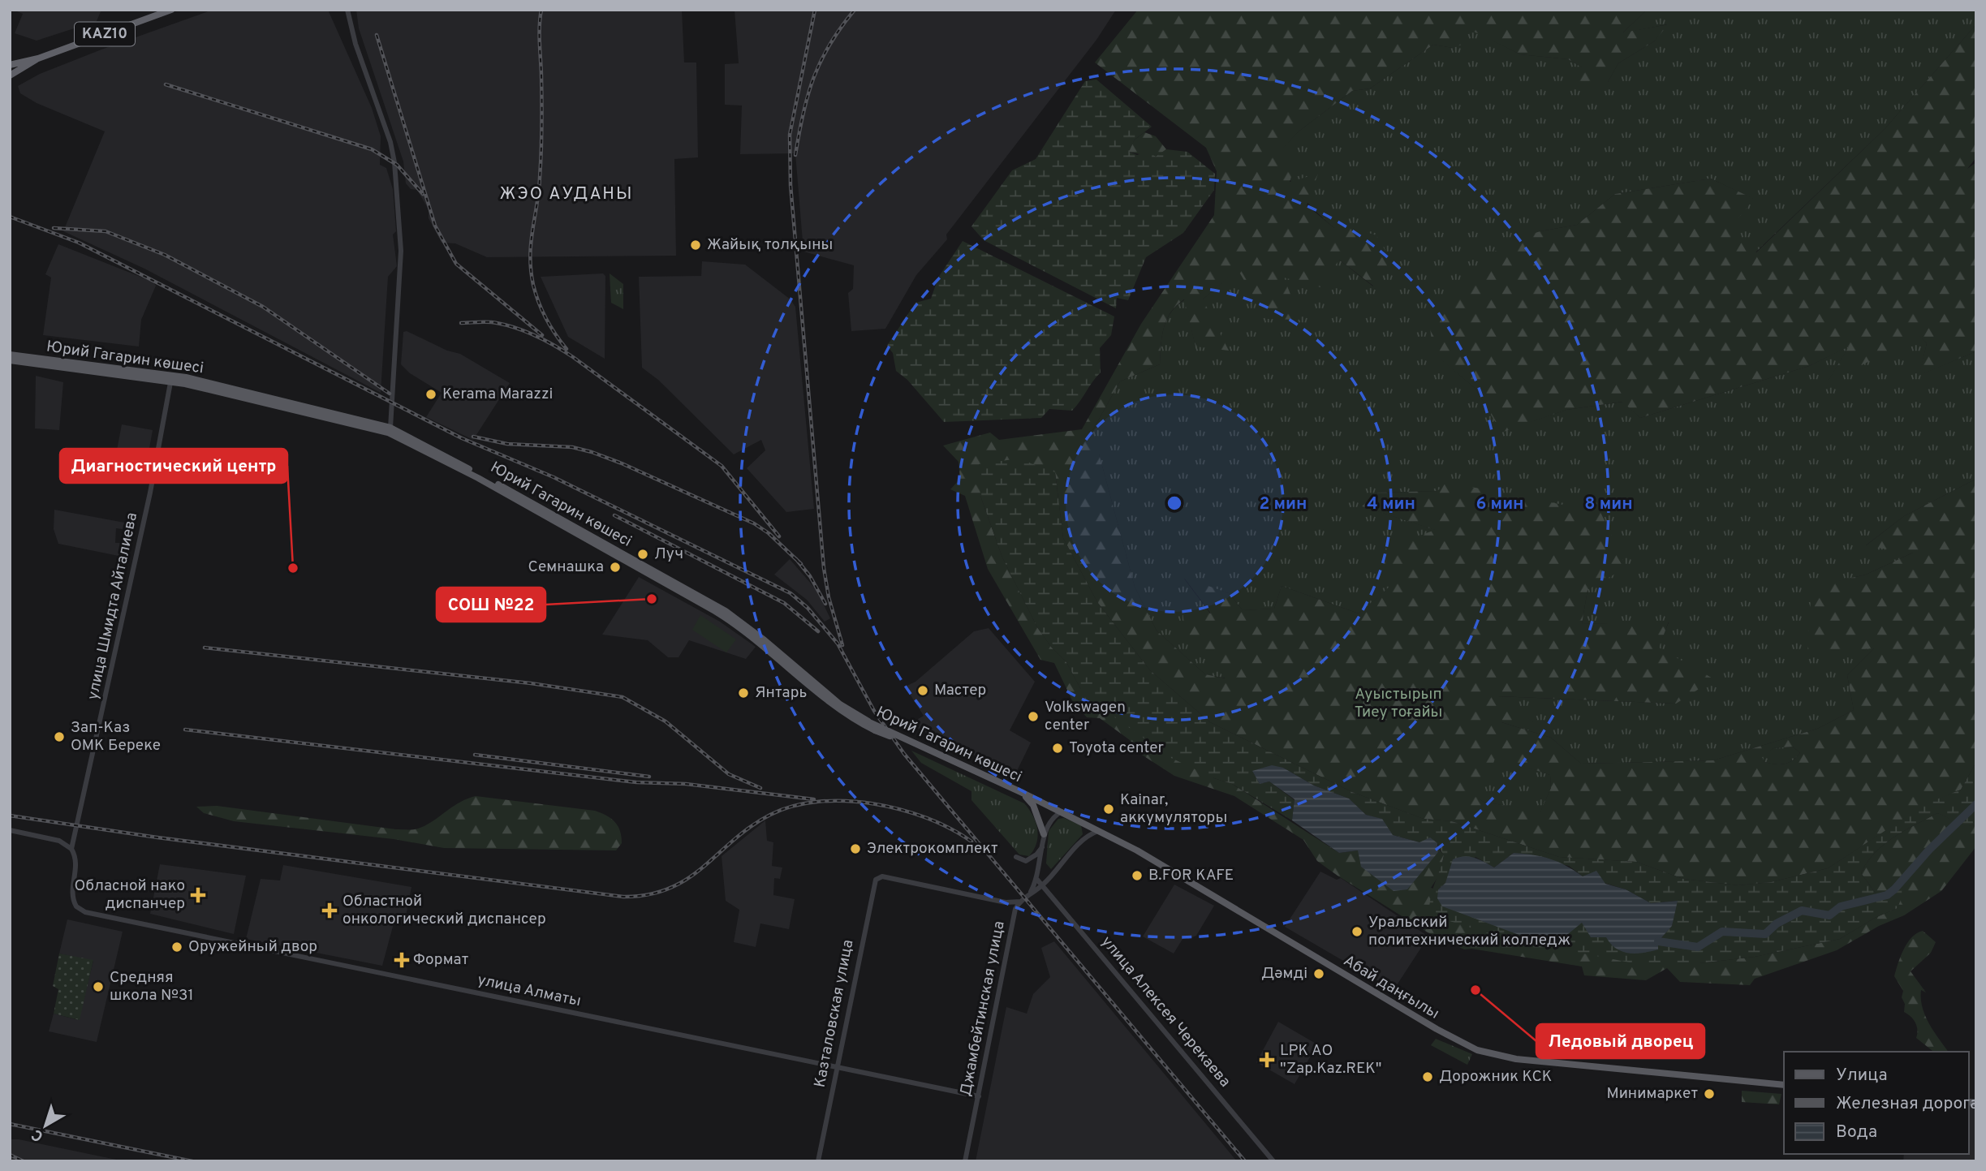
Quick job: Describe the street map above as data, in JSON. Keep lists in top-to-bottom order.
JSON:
{
  "streets": {
    "highway": ["KAZ10"],
    "main road": ["Юрий Гагарин көшесі", "Абай даңғылы"],
    "street": [
      "улица Шмидта Айталиева",
      "улица Алматы",
      "Джамбейтинская улица",
      "улица Алексея Черекаева",
      "Казталовская улица"
    ]
  },
  "crossings": [
    ["Юрий Гагарин көшесі", "улица Шмидта Айталиева"],
    ["Юрий Гагарин көшесі", "Абай даңғылы"],
    ["улица Шмидта Айталиева", "улица Алматы"],
    ["Абай даңғылы", "Джамбейтинская улица"],
    ["улица Алматы", "Джамбейтинская улица"],
    ["улица Алматы", "Казталовская улица"],
    ["Джамбейтинская улица", "улица Алексея Черекаева"],
    ["Джамбейтинская улица", "Казталовская улица"]
  ],
  "districts": ["ЖЭО АУДАНЫ"],
  "parks": ["Ауыстырып Тиеу тоғайы"],
  "places": {
    "other": [
      "Жайық толқыны",
      "Kerama Marazzi",
      "Луч",
      "Семнашка",
      "Диагностический центр",
      "СОШ №22",
      "Мастер",
      "Янтарь",
      "Volkswagen center",
      "Зап-Каз ОМК Береке",
      "Toyota center",
      "Kainar, аккумуляторы",
      "Электрокомплект",
      "B.FOR KAFE",
      "Уральский политехнический колледж",
      "Оружейный двор",
      "Дəмді",
      "Средняя школа №31",
      "Ледовый дворец",
      "Дорожник КСК",
      "Минимаркет"
    ],
    "health": [
      "Обласной нако диспанчер",
      "Областной онкологический диспансер",
      "Формат",
      "LPK AO \"Zap.Kaz.REK\""
    ]
  },
  "legend": ["Улица", "Железная дорога", "Вода"],
  "north": "bottom left",
  "rings": [
    "2 мин",
    "4 мин",
    "6 мин",
    "8 мин"
  ]
}
